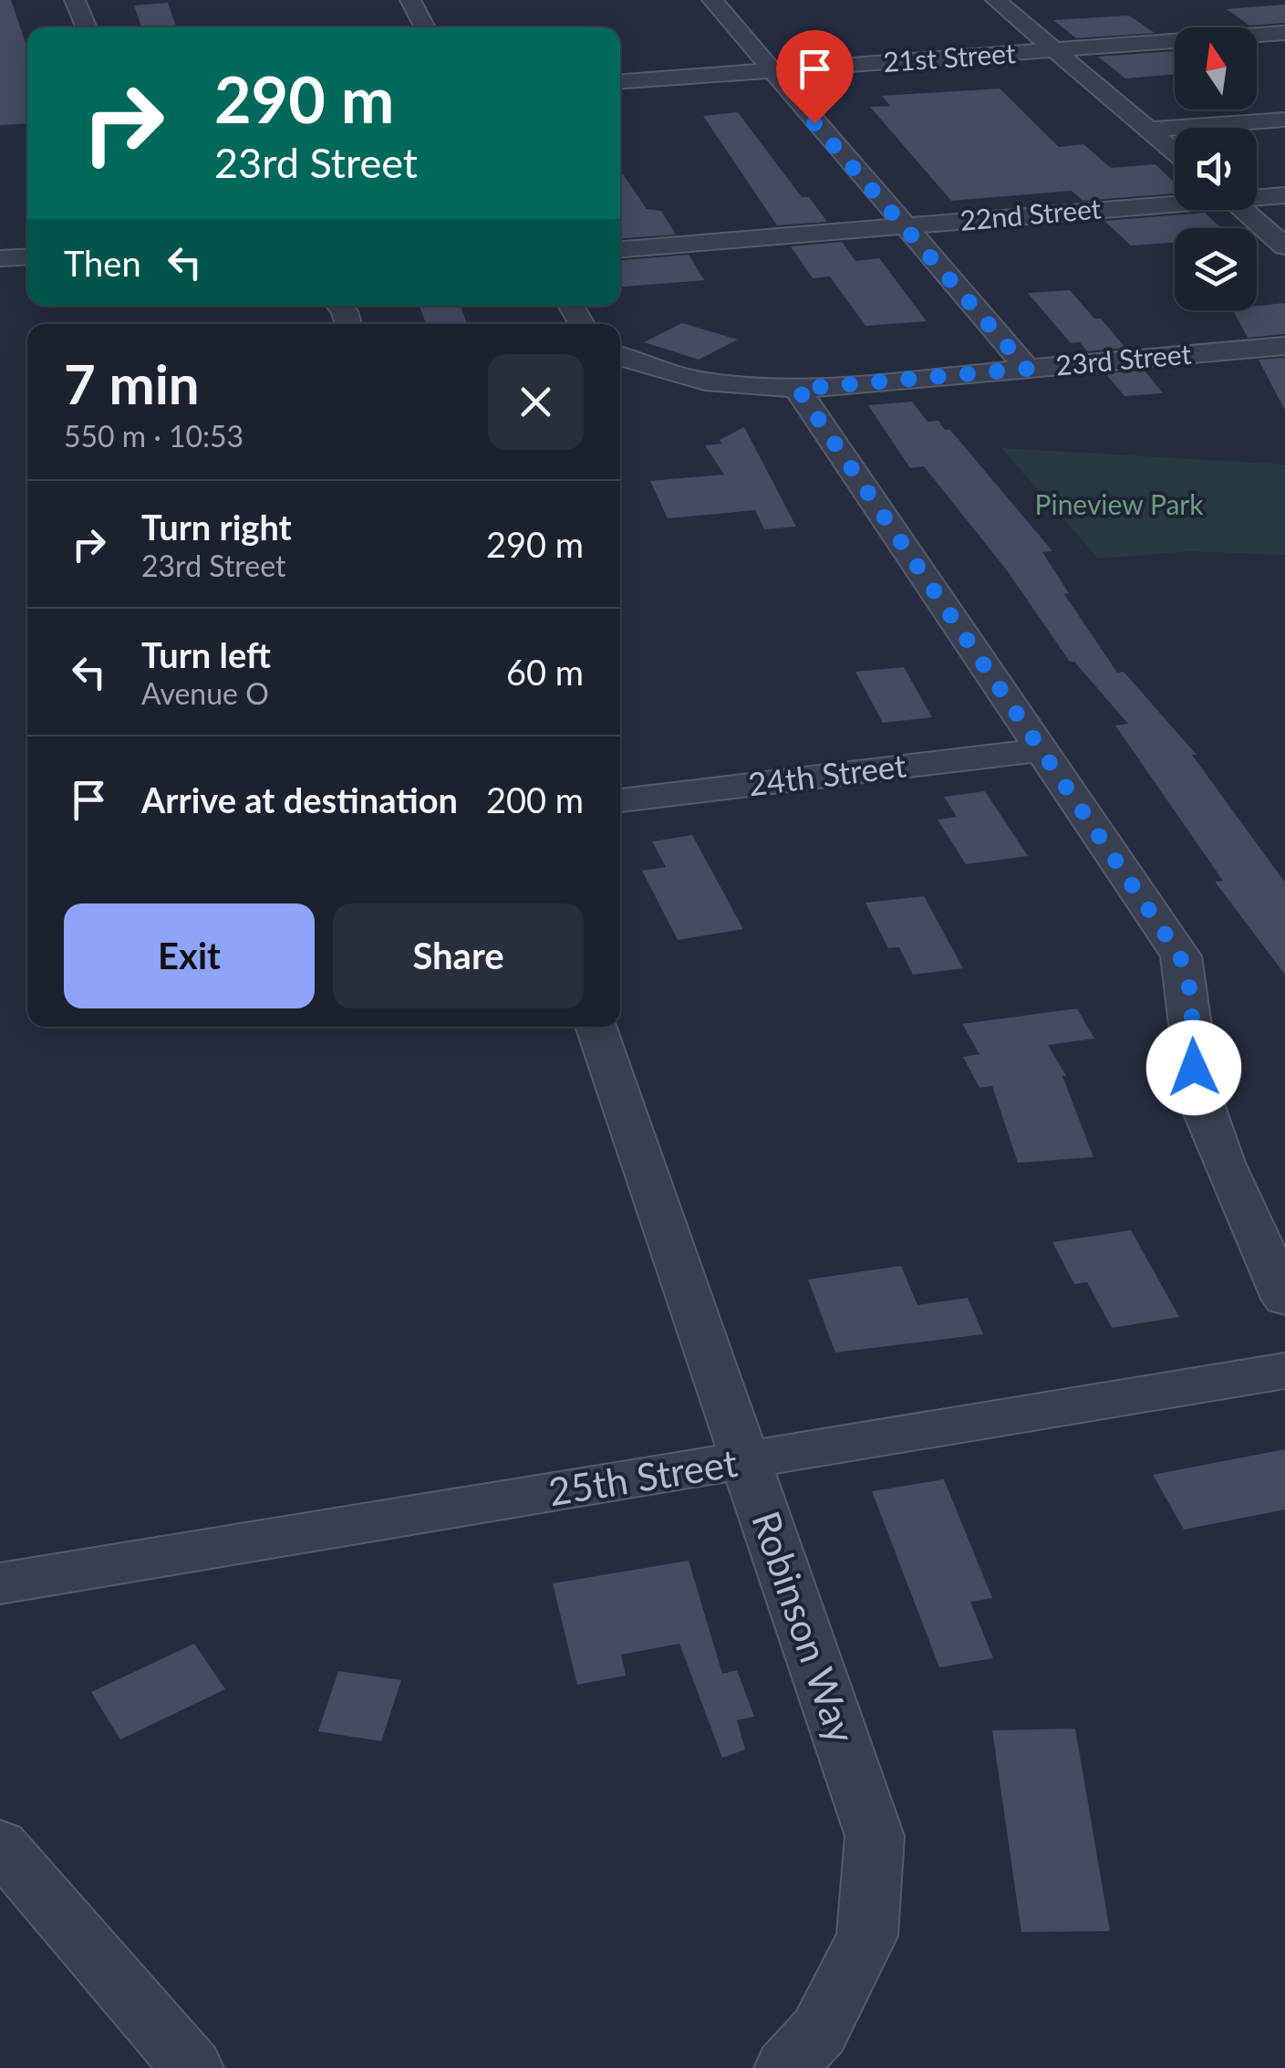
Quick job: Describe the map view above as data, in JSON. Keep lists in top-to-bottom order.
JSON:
{
  "streets": {
    "street": [
      "21st Street",
      "22nd Street",
      "23rd Street",
      "24th Street",
      "25th Street",
      "Robinson Way"
    ]
  },
  "crossings": [
    ["25th Street", "Robinson Way"]
  ],
  "parks": ["Pineview Park"],
  "north": "top",
  "page": {
    "turn": ["290 m", "23rd Street"],
    "then": "Then",
    "heading": ["7 min", "550 m · 10:53"],
    "list": [
      {
        "name": "Turn right",
        "note": "23rd Street",
        "value": "290 m"
      },
      {
        "name": "Turn left",
        "note": "Avenue O",
        "value": "60 m"
      },
      {
        "name": "Arrive at destination",
        "value": "200 m"
      }
    ],
    "buttons": ["Exit", "Share"]
  }
}
